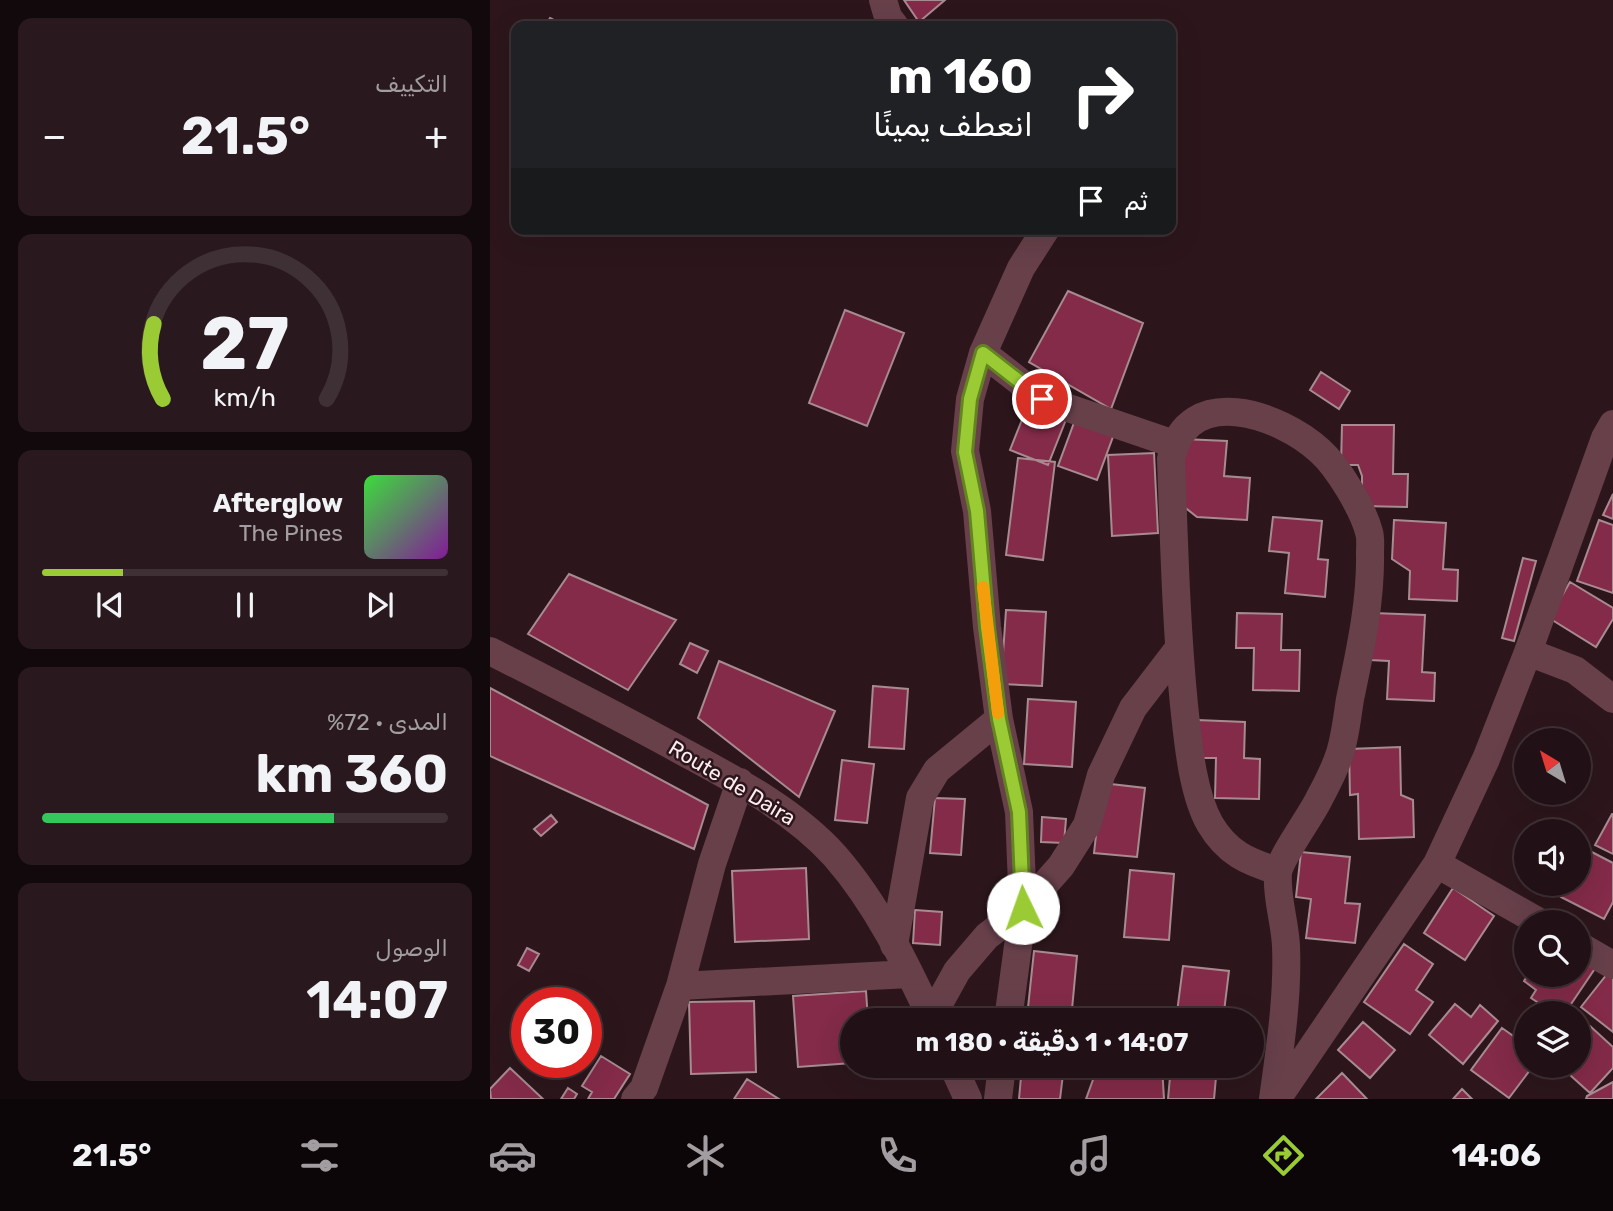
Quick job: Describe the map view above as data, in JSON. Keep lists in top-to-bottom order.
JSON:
{
  "streets": {
    "street": ["Route de Daira"]
  },
  "north": "top left",
  "page": {
    "tile": [
      "التكييف",
      ["المدى · 72%", "360 km"],
      ["الوصول", "14:07"]
    ],
    "turn": ["160 m", "انعطف يمينًا"],
    "heat": ["−", "21.5°", "+"],
    "then": "ثم",
    "song": ["Afterglow", "The Pines"],
    "limit": "30",
    "trip": "14:07 · 1 دقيقة · 180 m",
    "tabs": ["14:06", "21.5°"],
    "gauge": ["27", "km/h"]
  }
}
